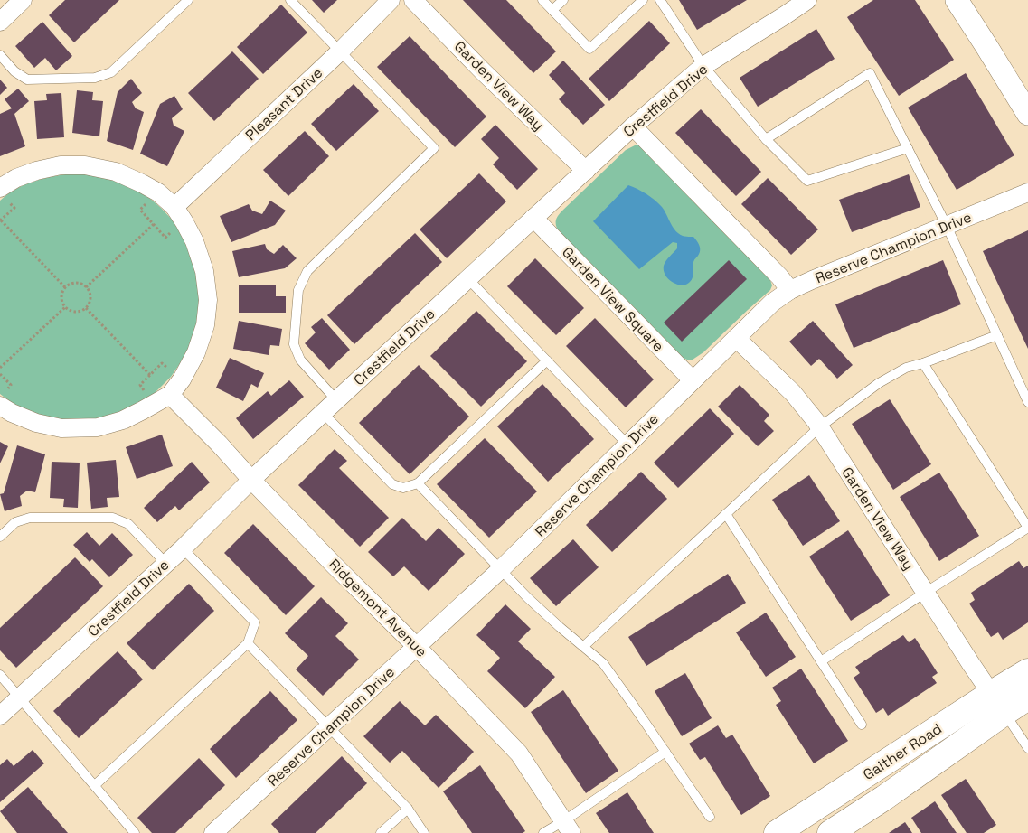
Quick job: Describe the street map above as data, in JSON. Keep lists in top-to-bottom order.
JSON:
{
  "streets": {
    "main road": ["Gaither Road"],
    "street": [
      "Garden View Way",
      "Crestfield Drive",
      "Pleasant Drive",
      "Reserve Champion Drive",
      "Garden View Square",
      "Ridgemont Avenue"
    ]
  },
  "crossings": [
    ["Garden View Way", "Crestfield Drive"],
    ["Garden View Way", "Reserve Champion Drive"],
    ["Garden View Way", "Gaither Road"],
    ["Crestfield Drive", "Garden View Square"],
    ["Crestfield Drive", "Ridgemont Avenue"],
    ["Reserve Champion Drive", "Garden View Square"],
    ["Reserve Champion Drive", "Ridgemont Avenue"]
  ]
}
